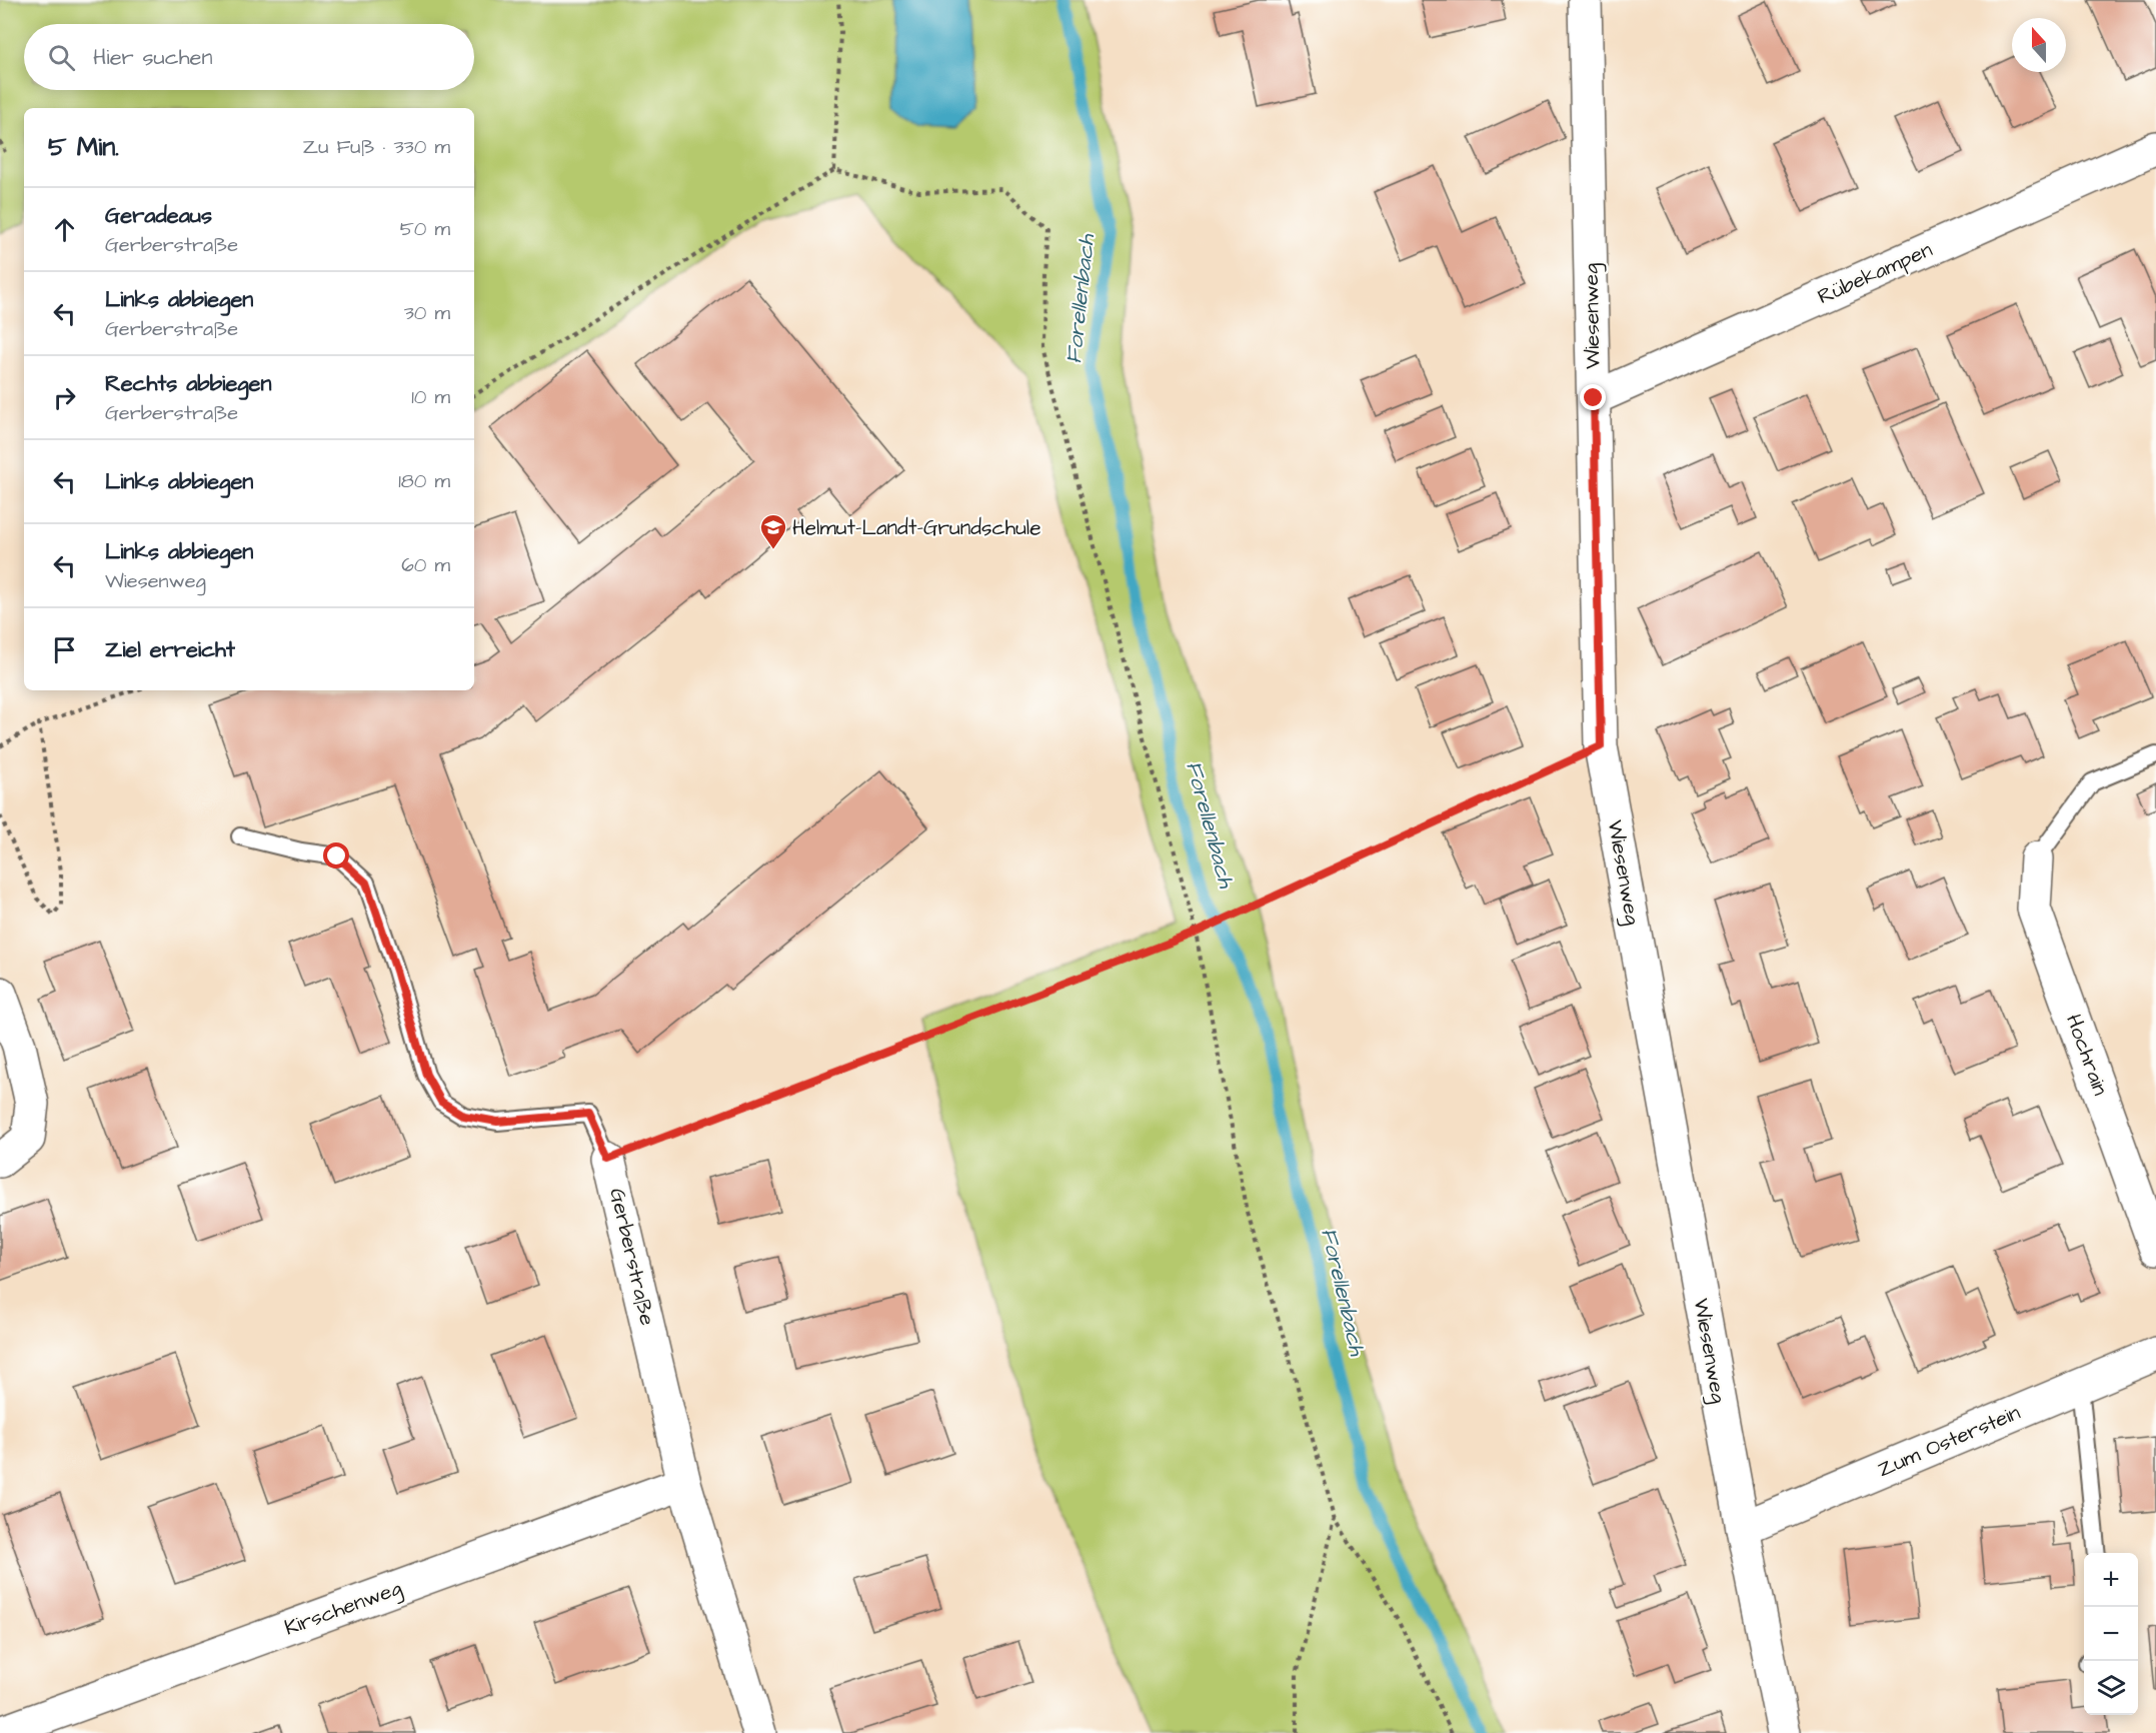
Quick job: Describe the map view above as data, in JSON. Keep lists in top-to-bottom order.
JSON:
{
  "streets": {
    "street": [
      "Rübekampen",
      "Wiesenweg",
      "Hochrain",
      "Gerberstraße",
      "Zum Osterstein",
      "Kirschenweg"
    ]
  },
  "crossings": [
    ["Rübekampen", "Wiesenweg"],
    ["Wiesenweg", "Zum Osterstein"],
    ["Gerberstraße", "Kirschenweg"]
  ],
  "water": ["Forellenbach"],
  "places": {
    "school or university": ["Helmut-Landt-Grundschule"]
  },
  "north": "top",
  "page": {
    "search": "Hier suchen",
    "heading": ["5 Min.", "Zu Fuß · 330 m"],
    "list": [
      ["Geradeaus", "Gerberstraße", "50 m"],
      ["Links abbiegen", "Gerberstraße", "30 m"],
      ["Rechts abbiegen", "Gerberstraße", "10 m"],
      ["Links abbiegen", "180 m"],
      ["Links abbiegen", "Wiesenweg", "60 m"],
      "Ziel erreicht"
    ],
    "map_buttons": ["+", "−"]
  }
}
